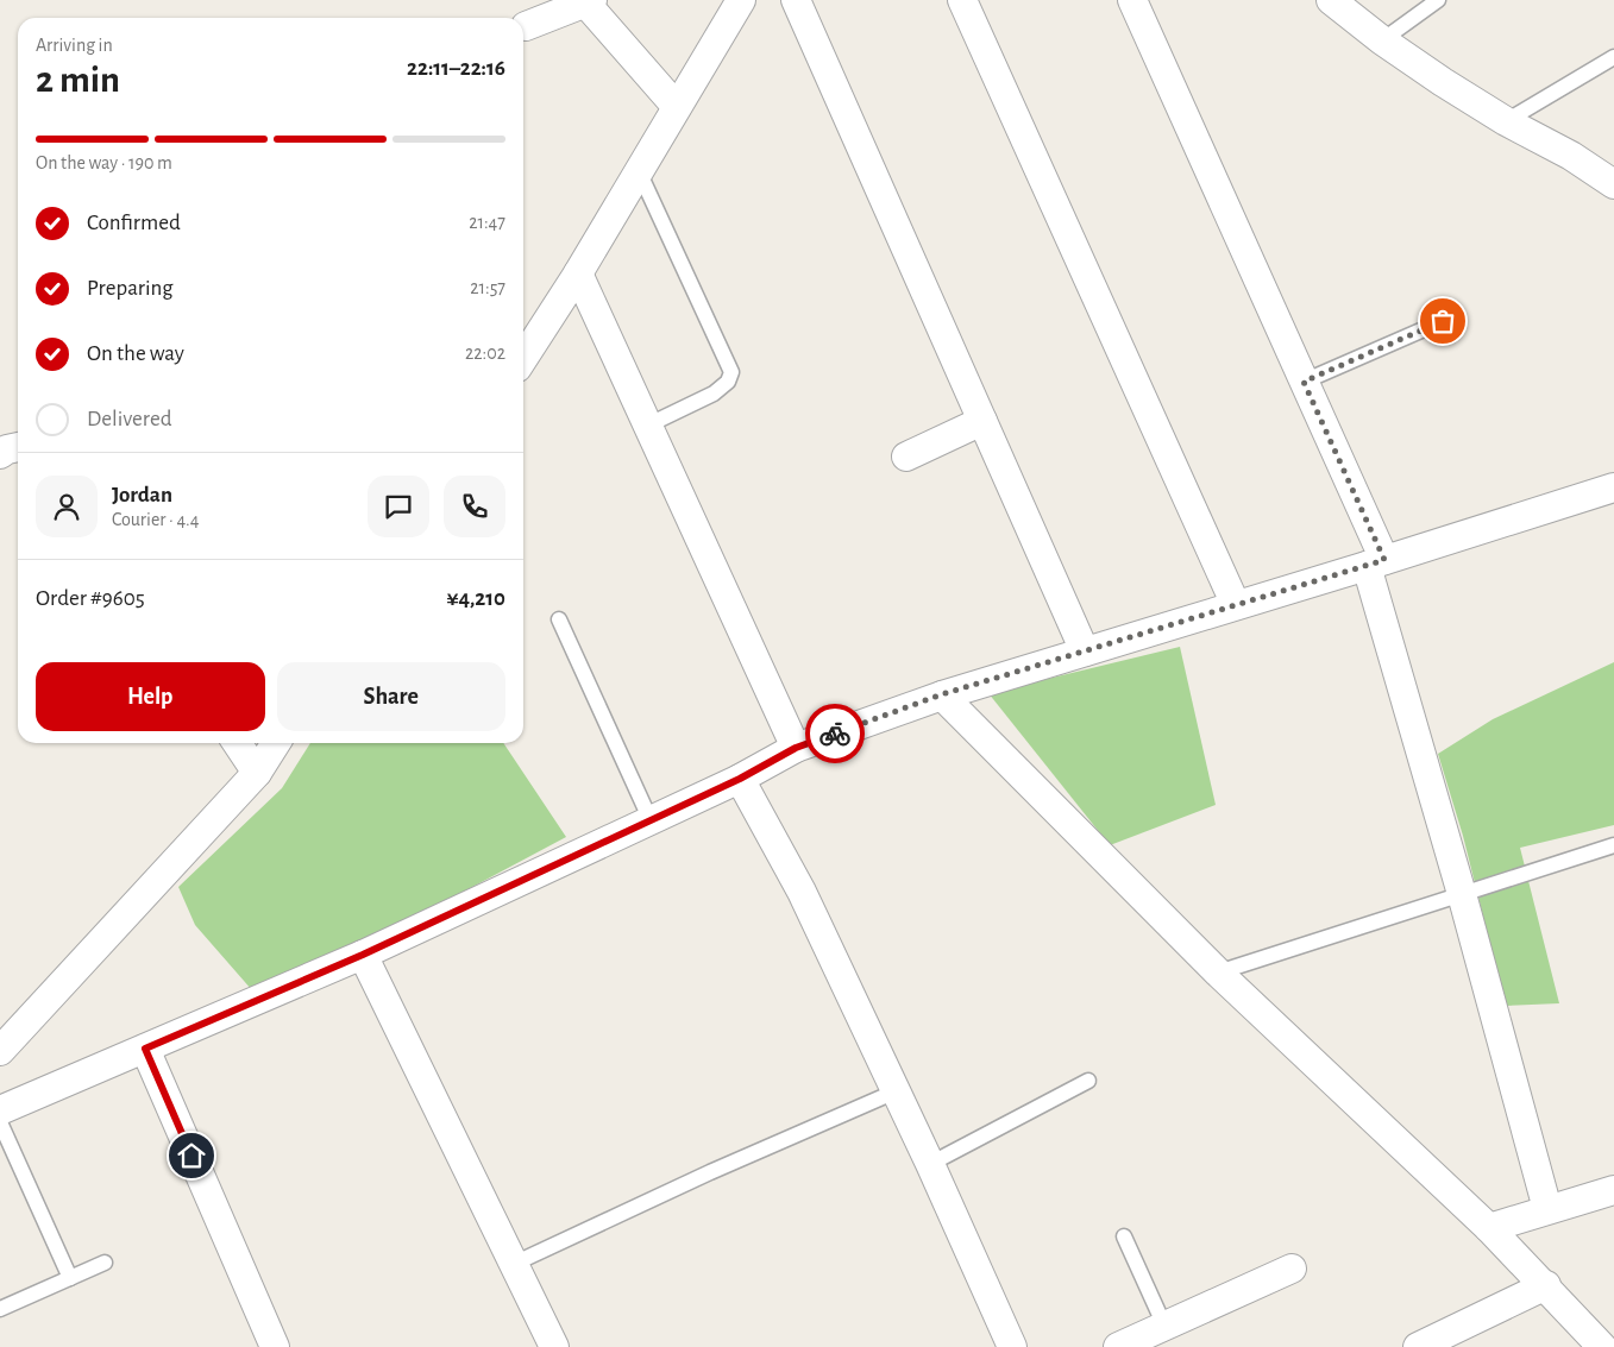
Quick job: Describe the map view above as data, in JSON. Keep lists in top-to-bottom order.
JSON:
{
  "page": {
    "heading": ["2 min", "Arriving in", "22:11–22:16"],
    "panel": [
      "Jordan",
      "Courier · 4.4",
      "Order #9605",
      "¥4,210"
    ],
    "bar": "On the way · 190 m",
    "list": [
      ["Confirmed", "21:47"],
      ["Preparing", "21:57"],
      ["On the way", "22:02"],
      "Delivered"
    ],
    "buttons": ["Help", "Share"]
  }
}
